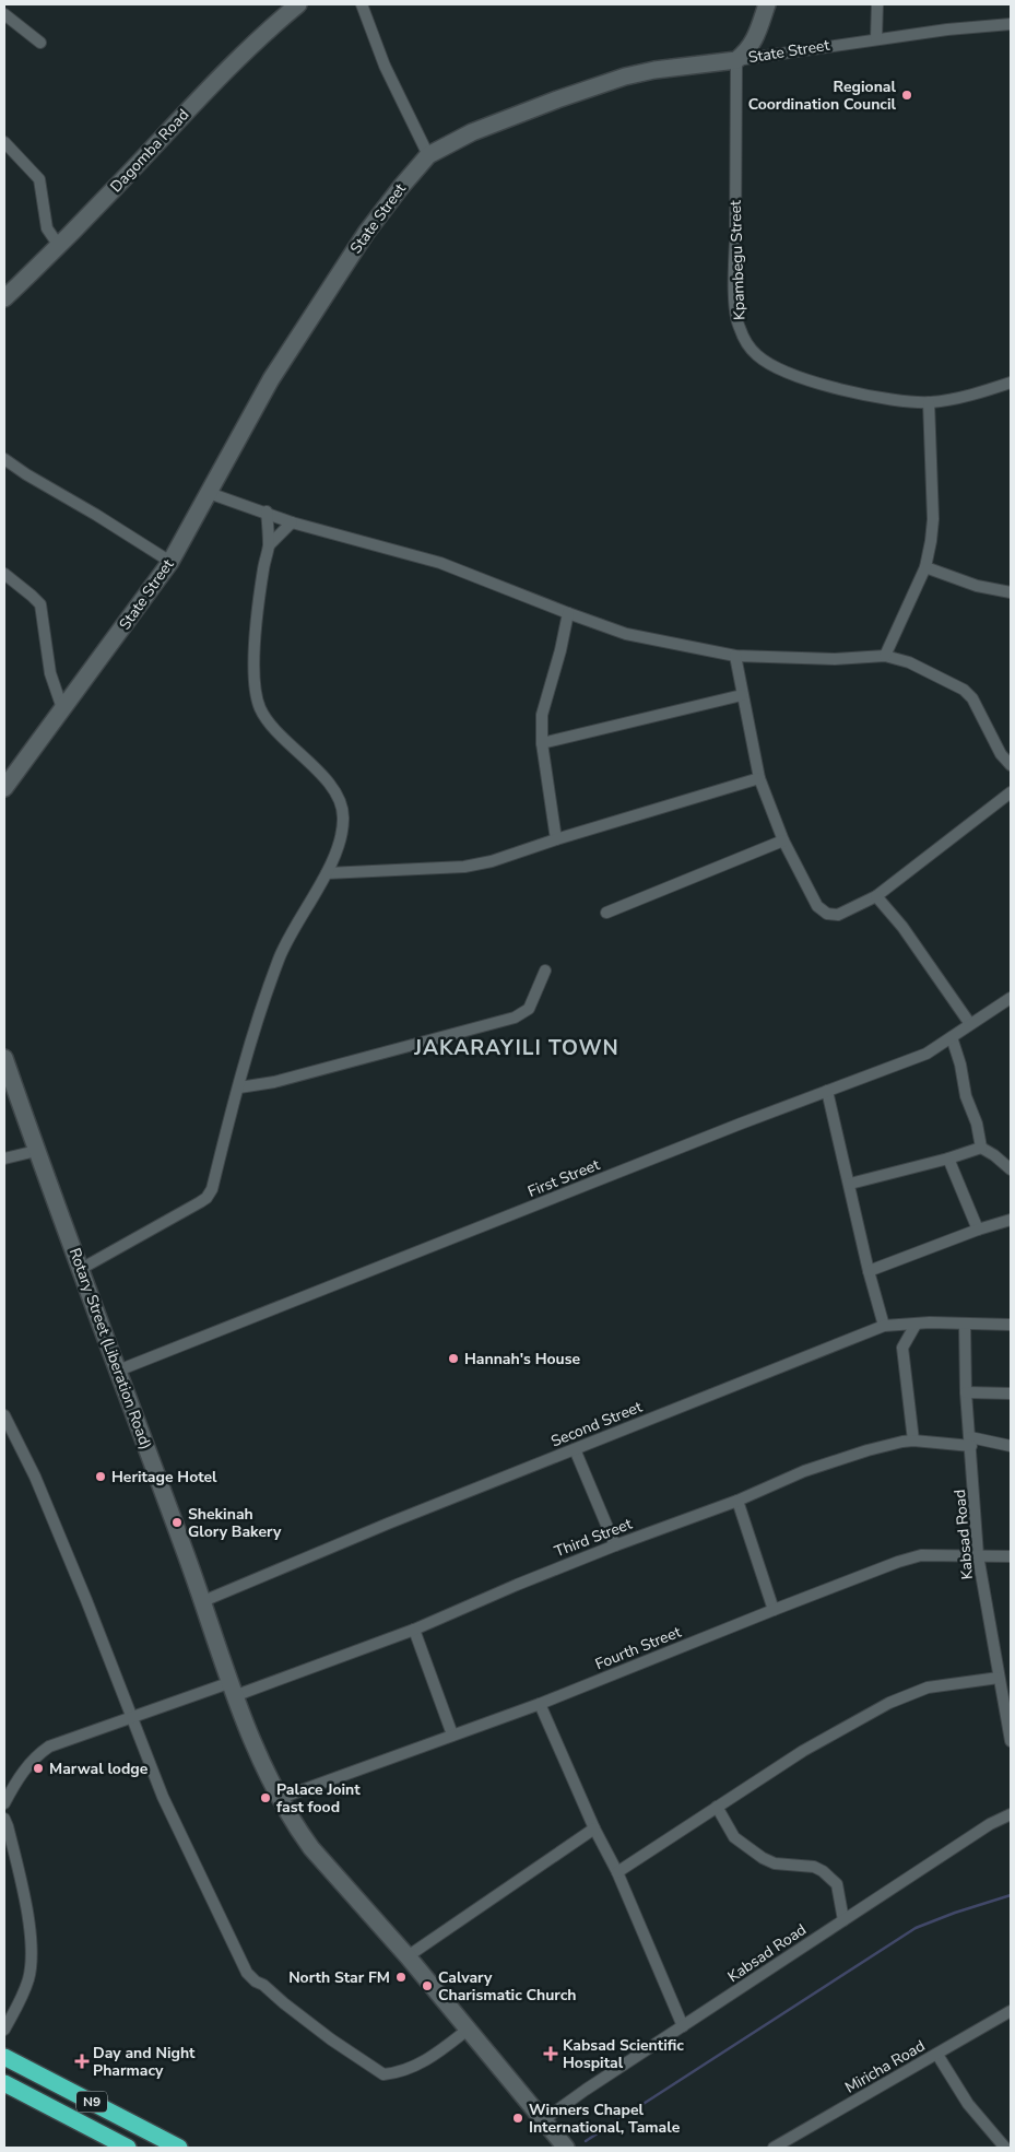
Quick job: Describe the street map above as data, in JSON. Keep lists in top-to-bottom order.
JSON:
{
  "streets": {
    "highway": ["N9"],
    "street": [
      "State Street",
      "Dagomba Road",
      "Kpambegu Street",
      "First Street",
      "Rotary Street (Liberation Road)",
      "Second Street",
      "Kabsad Road",
      "Third Street",
      "Fourth Street",
      "Miricha Road"
    ]
  },
  "crossings": [
    ["State Street", "Kpambegu Street"],
    ["First Street", "Rotary Street (Liberation Road)"],
    ["Rotary Street (Liberation Road)", "Second Street"],
    ["Rotary Street (Liberation Road)", "Kabsad Road"],
    ["Rotary Street (Liberation Road)", "Third Street"],
    ["Rotary Street (Liberation Road)", "Fourth Street"],
    ["Second Street", "Kabsad Road"],
    ["Kabsad Road", "Third Street"],
    ["Kabsad Road", "Fourth Street"]
  ],
  "districts": ["JAKARAYILI TOWN"],
  "places": {
    "other": [
      "Regional Coordination Council",
      "Hannah's House",
      "Heritage Hotel",
      "Shekinah Glory Bakery",
      "Marwal lodge",
      "Palace Joint fast food",
      "North Star FM",
      "Calvary Charismatic Church",
      "Winners Chapel International, Tamale"
    ],
    "health": ["Kabsad Scientific Hospital", "Day and Night Pharmacy"]
  }
}
